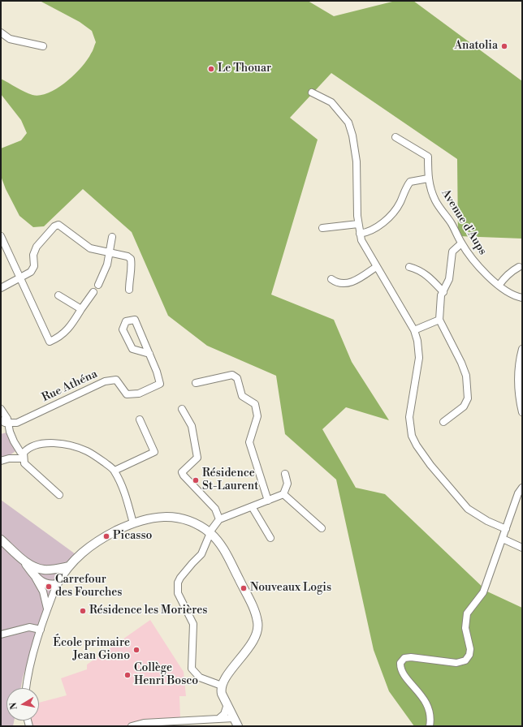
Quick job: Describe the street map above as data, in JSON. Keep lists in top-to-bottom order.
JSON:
{
  "streets": {
    "street": ["Avenue d'Aups", "Rue Athéna"]
  },
  "places": [
    "Anatolia",
    "Le Thouar",
    "Résidence St-Laurent",
    "Picasso",
    "Carrefour des Fourches",
    "Nouveaux Logis",
    "Résidence les Morières",
    "École primaire Jean Giono",
    "Collège Henri Bosco"
  ],
  "north": "left"
}
